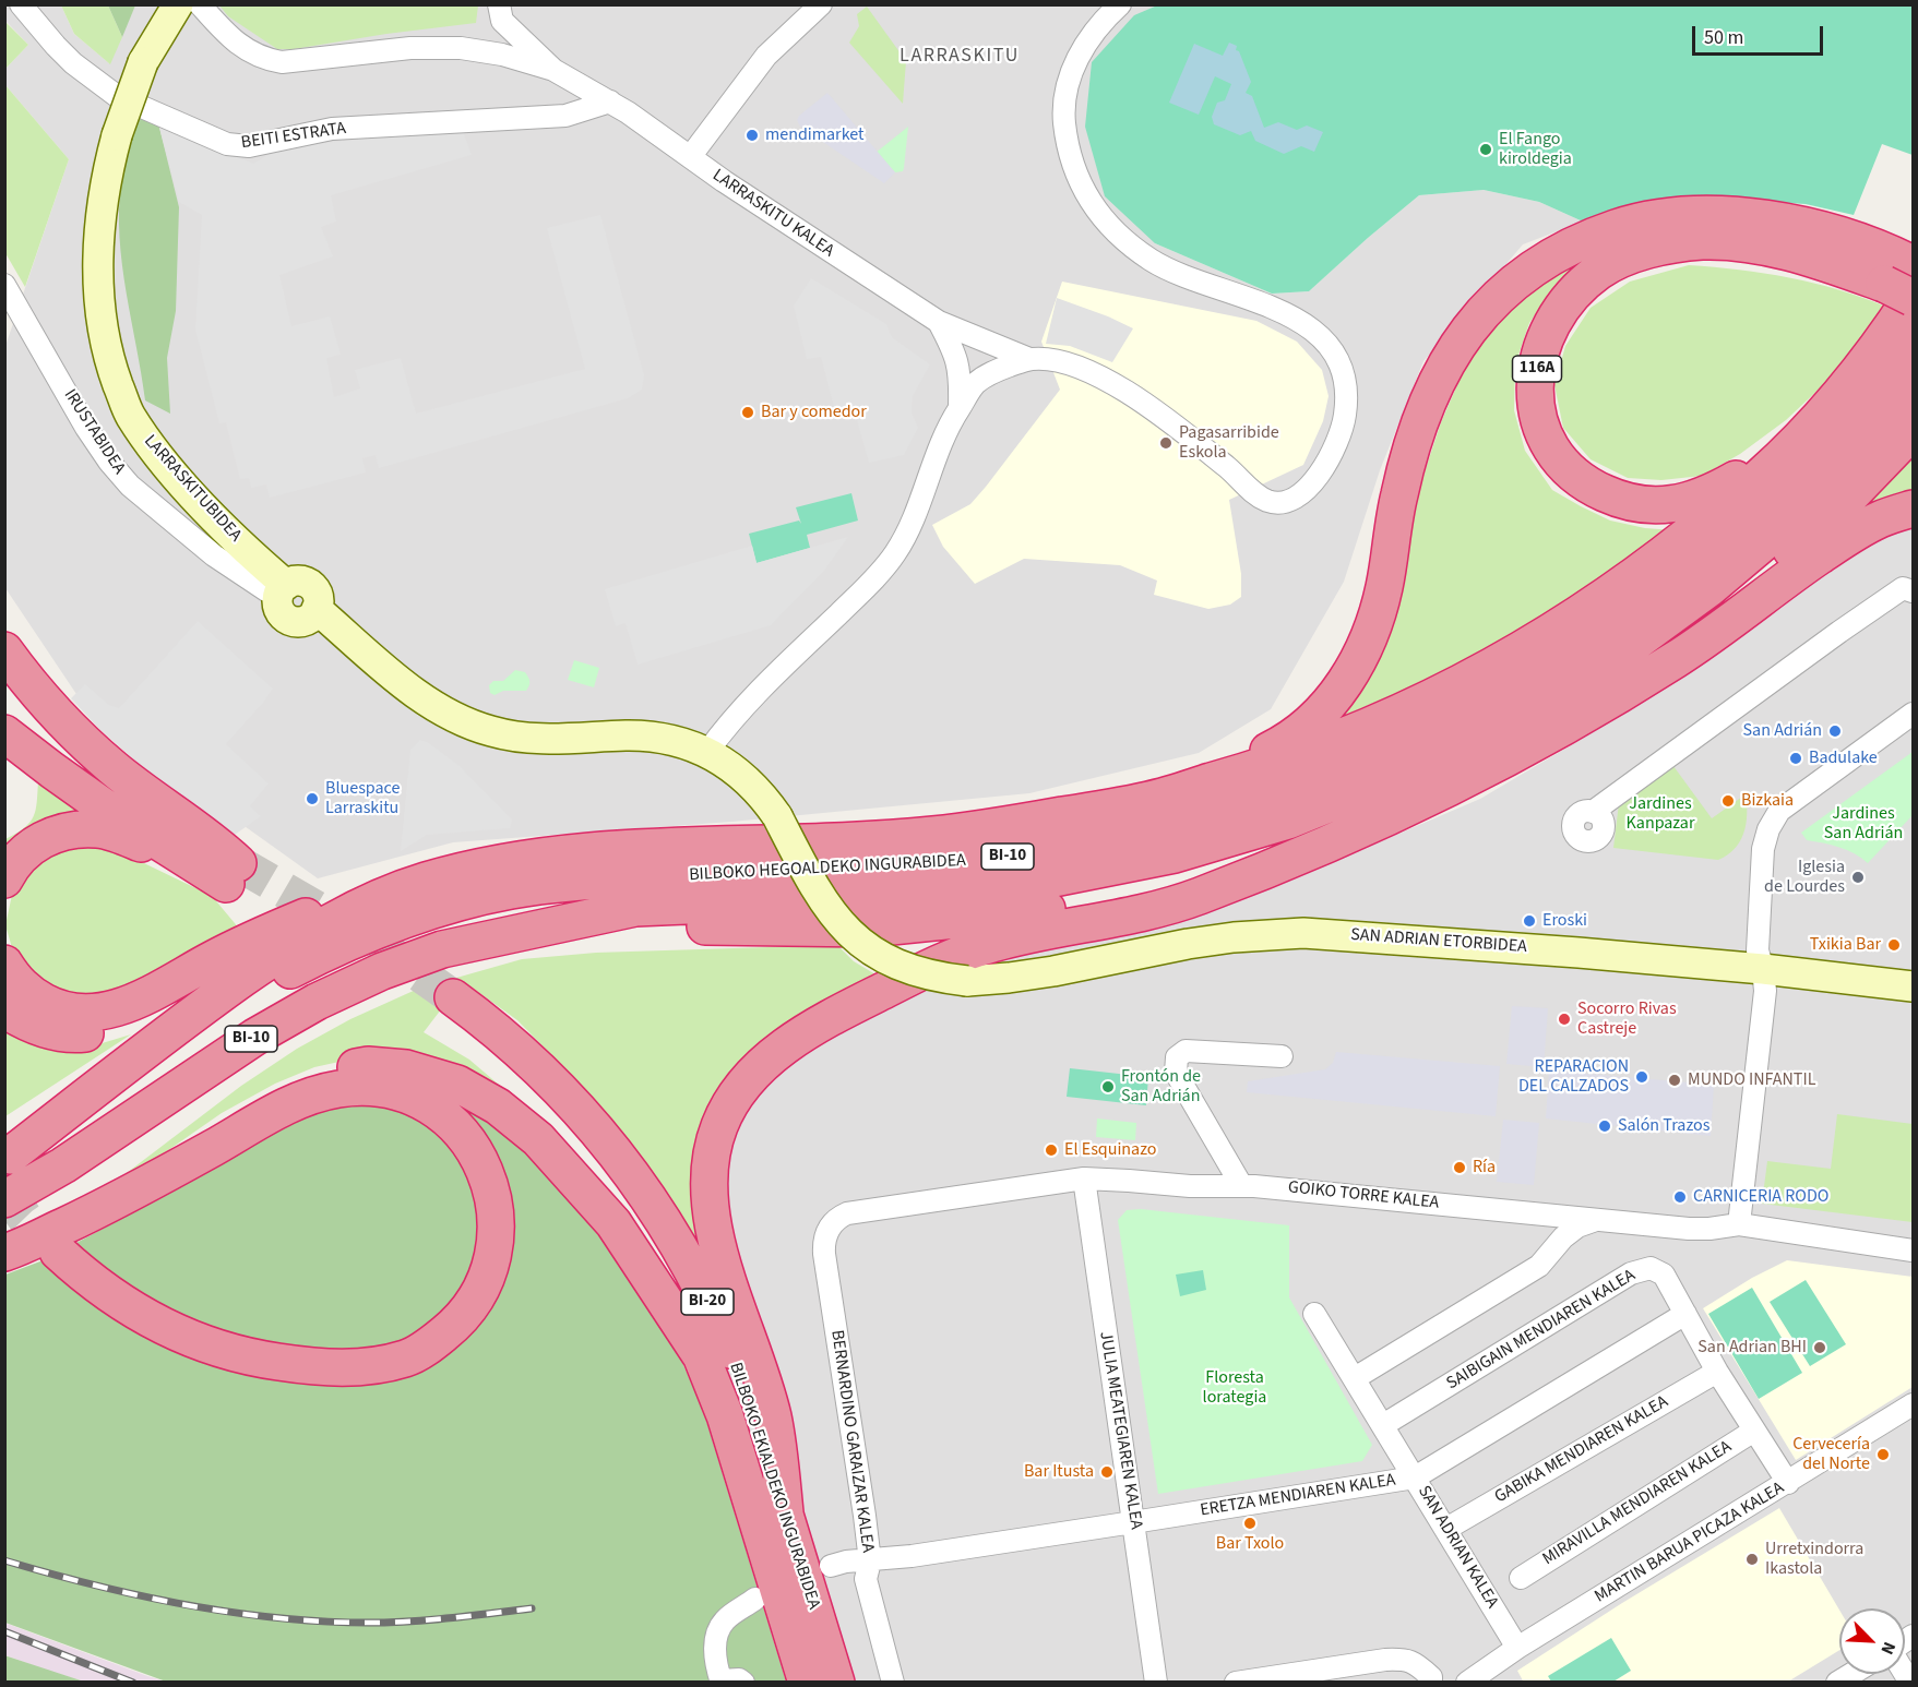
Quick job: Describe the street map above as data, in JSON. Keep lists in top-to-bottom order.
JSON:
{
  "streets": {
    "highway": [
      "116A",
      "BI-10",
      "BILBOKO HEGOALDEKO INGURABIDEA",
      "BI-20",
      "BILBOKO EKIALDEKO INGURABIDEA"
    ],
    "street": [
      "BEITI ESTRATA",
      "LARRASKITU KALEA",
      "IRUSTABIDEA",
      "LARRASKITUBIDEA",
      "SAN ADRIAN ETORBIDEA",
      "GOIKO TORRE KALEA",
      "SAIBIGAIN MENDIAREN KALEA",
      "JULIA MEATEGIAREN KALEA",
      "BERNARDINO GARAIZAR KALEA",
      "GABIKA MENDIAREN KALEA",
      "ERETZA MENDIAREN KALEA",
      "MIRAVILLA MENDIAREN KALEA",
      "MARTIN BARUA PICAZA KALEA",
      "SAN ADRIAN KALEA"
    ]
  },
  "crossings": [
    ["BEITI ESTRATA", "LARRASKITU KALEA"],
    ["IRUSTABIDEA", "LARRASKITUBIDEA"],
    ["BI-10", "BILBOKO HEGOALDEKO INGURABIDEA"],
    ["GOIKO TORRE KALEA", "JULIA MEATEGIAREN KALEA"],
    ["GOIKO TORRE KALEA", "BERNARDINO GARAIZAR KALEA"],
    ["SAIBIGAIN MENDIAREN KALEA", "GABIKA MENDIAREN KALEA"],
    ["SAIBIGAIN MENDIAREN KALEA", "ERETZA MENDIAREN KALEA"],
    ["SAIBIGAIN MENDIAREN KALEA", "MIRAVILLA MENDIAREN KALEA"],
    ["SAIBIGAIN MENDIAREN KALEA", "MARTIN BARUA PICAZA KALEA"],
    ["SAIBIGAIN MENDIAREN KALEA", "SAN ADRIAN KALEA"],
    ["JULIA MEATEGIAREN KALEA", "ERETZA MENDIAREN KALEA"],
    ["BERNARDINO GARAIZAR KALEA", "ERETZA MENDIAREN KALEA"],
    ["GABIKA MENDIAREN KALEA", "SAN ADRIAN KALEA"],
    ["ERETZA MENDIAREN KALEA", "SAN ADRIAN KALEA"],
    ["MARTIN BARUA PICAZA KALEA", "SAN ADRIAN KALEA"]
  ],
  "districts": ["LARRASKITU"],
  "parks": ["Jardines Kanpazar", "Jardines San Adrián", "Floresta lorategia"],
  "places": [
    "mendimarket",
    "El Fango kiroldegia",
    "Bar y comedor",
    "Pagasarribide Eskola",
    "San Adrián",
    "Badulake",
    "Bluespace Larraskitu",
    "Bizkaia",
    "Iglesia de Lourdes",
    "Eroski",
    "Txikia Bar",
    "Socorro Rivas Castreje",
    "REPARACION DEL CALZADOS",
    "MUNDO INFANTIL",
    "Frontón de San Adrián",
    "Salón Trazos",
    "El Esquinazo",
    "Ría",
    "CARNICERIA RODO",
    "San Adrian BHI",
    "Cervecería del Norte",
    "Bar Itusta",
    "Bar Txolo",
    "Urretxindorra Ikastola"
  ],
  "scale_bar": "50 m",
  "north": "bottom right"
}
